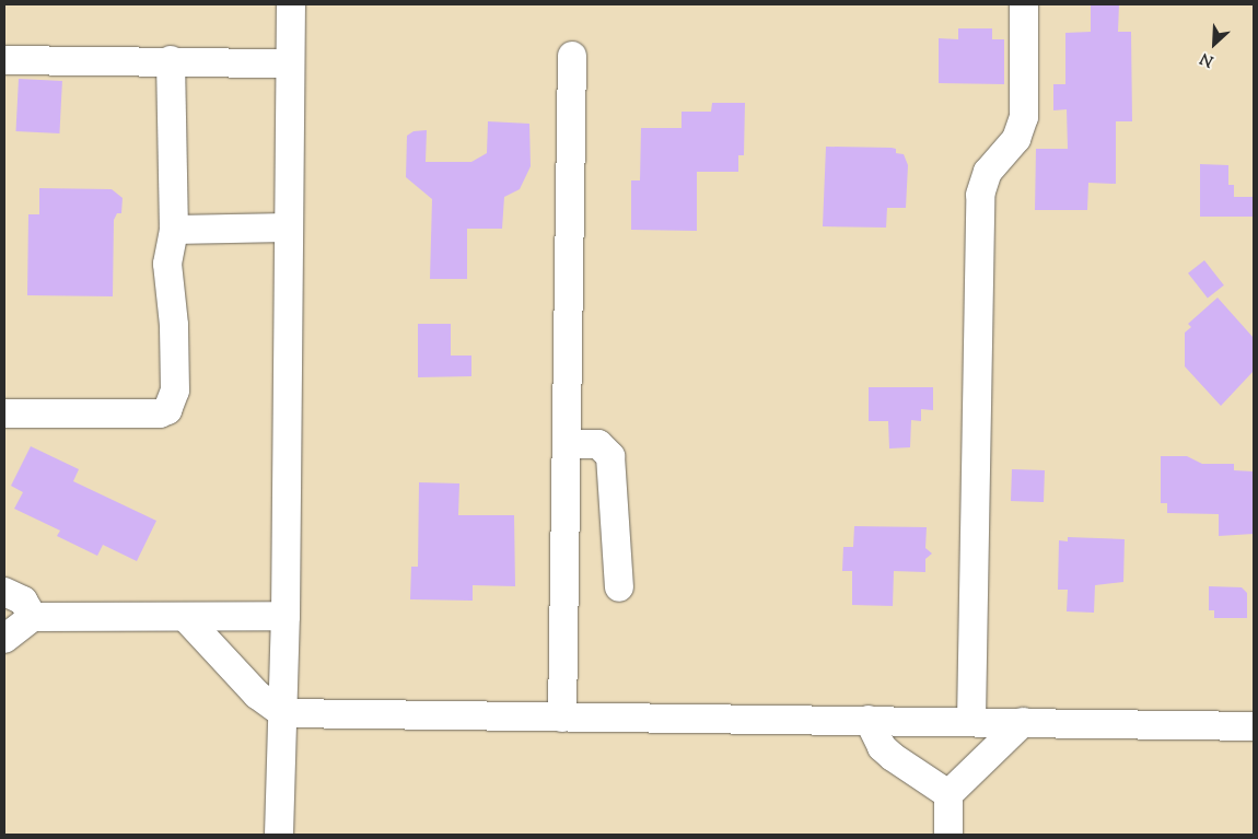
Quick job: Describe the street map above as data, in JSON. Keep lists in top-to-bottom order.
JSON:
{
  "north": "bottom left"
}
